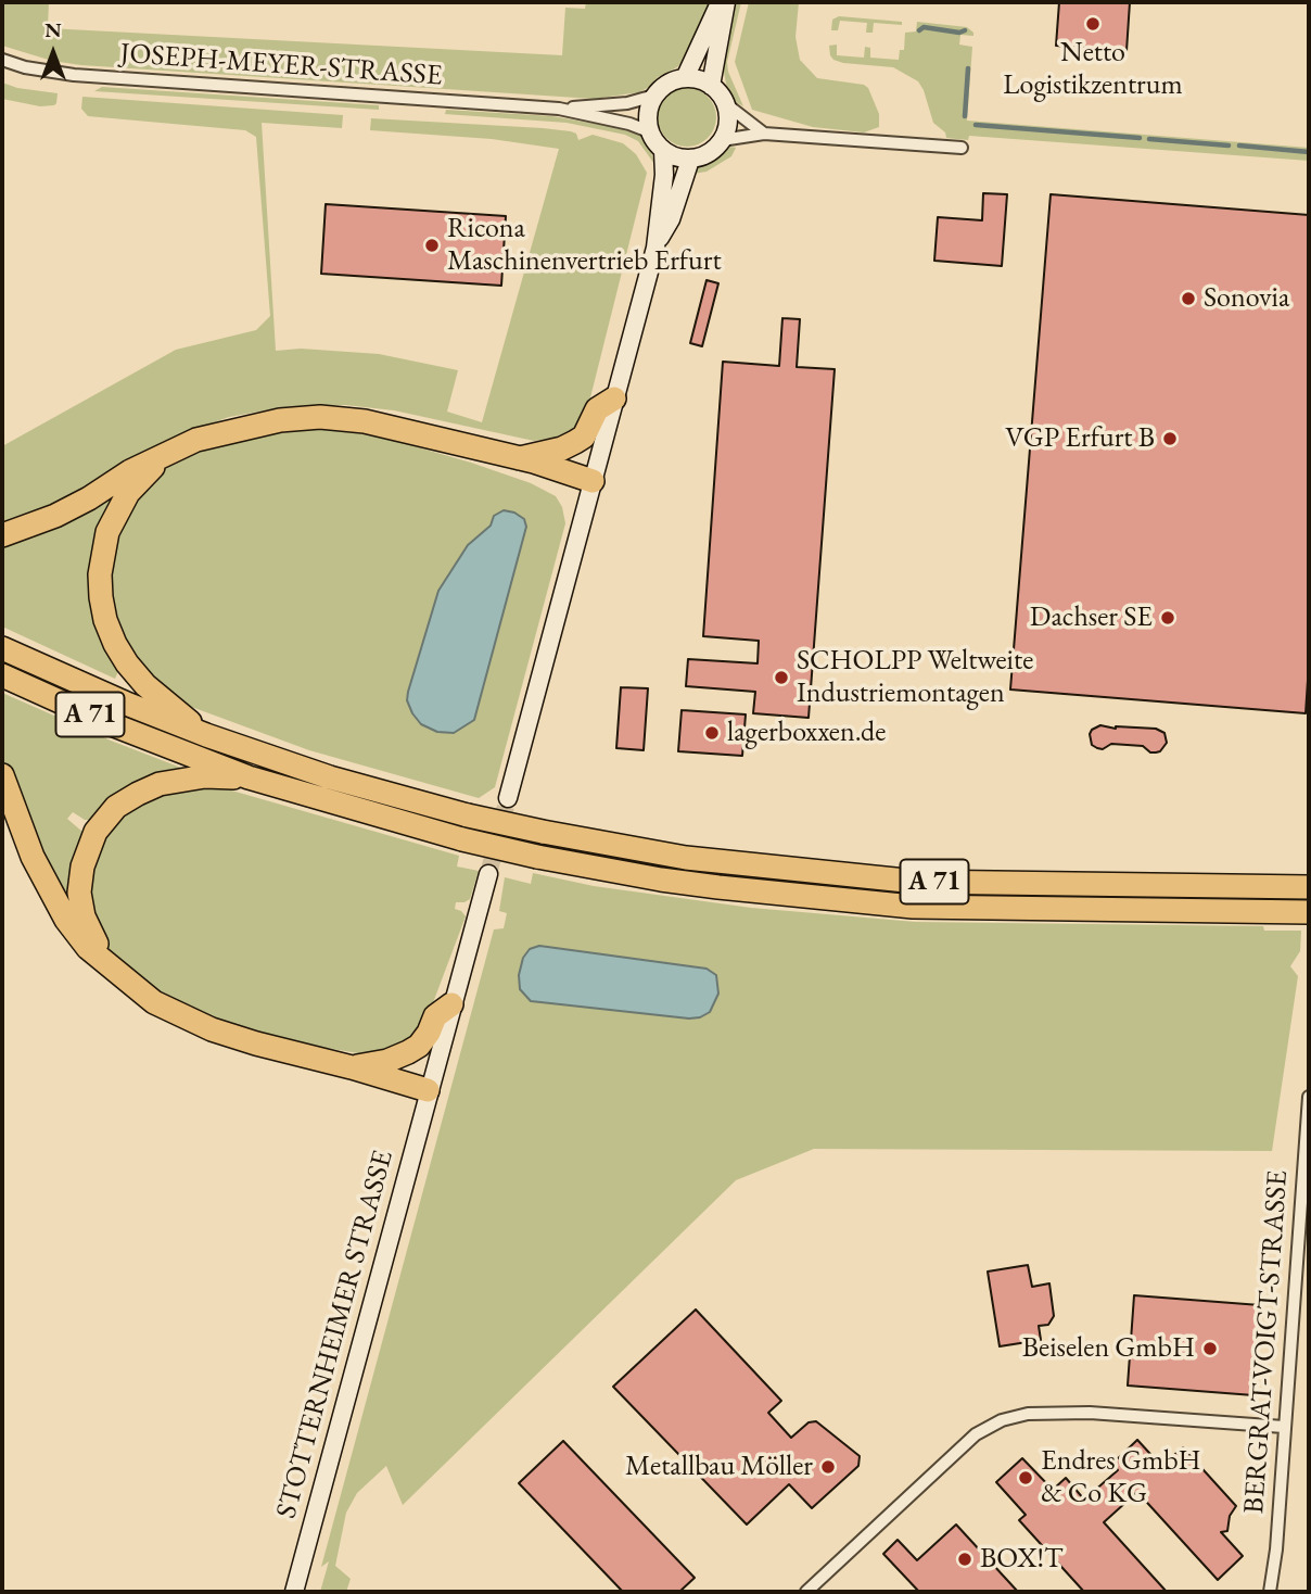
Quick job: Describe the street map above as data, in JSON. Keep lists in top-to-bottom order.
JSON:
{
  "streets": {
    "highway": ["A 71"],
    "main road": ["STOTTERNHEIMER STRASSE"],
    "street": ["JOSEPH-MEYER-STRASSE", "BERGRAT-VOIGT-STRASSE"]
  },
  "places": [
    "Netto Logistikzentrum",
    "Ricona Maschinenvertrieb Erfurt",
    "Sonovia",
    "VGP Erfurt B",
    "Dachser SE",
    "SCHOLPP Weltweite Industriemontagen",
    "lagerboxxen.de",
    "Beiselen GmbH",
    "Metallbau Möller",
    "Endres GmbH & Co KG",
    "BOX!T"
  ],
  "north": "top"
}
